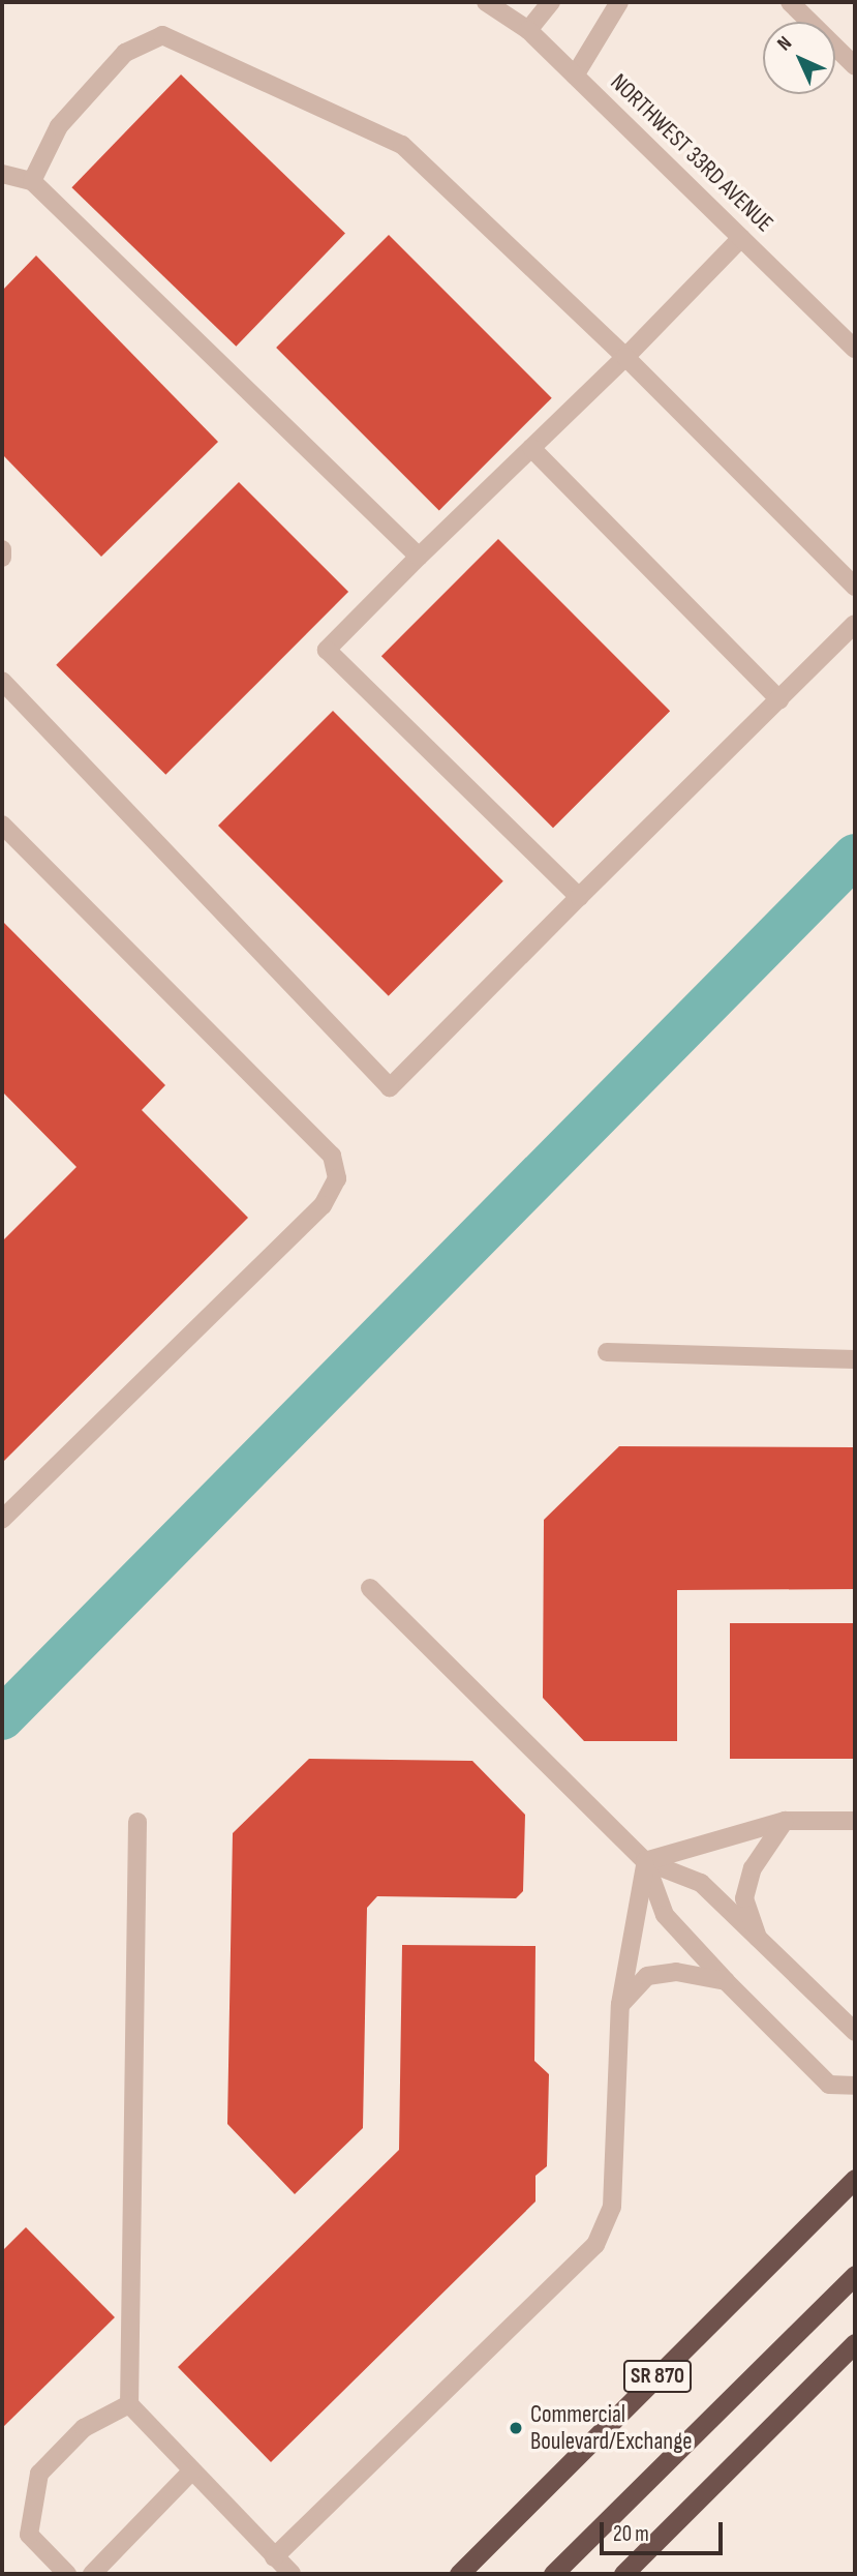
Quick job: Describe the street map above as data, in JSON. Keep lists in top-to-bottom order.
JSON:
{
  "streets": {
    "highway": ["SR 870"],
    "street": ["NORTHWEST 33RD AVENUE"]
  },
  "places": ["Commercial Boulevard/Exchange"],
  "scale_bar": "20 m",
  "north": "top left"
}
